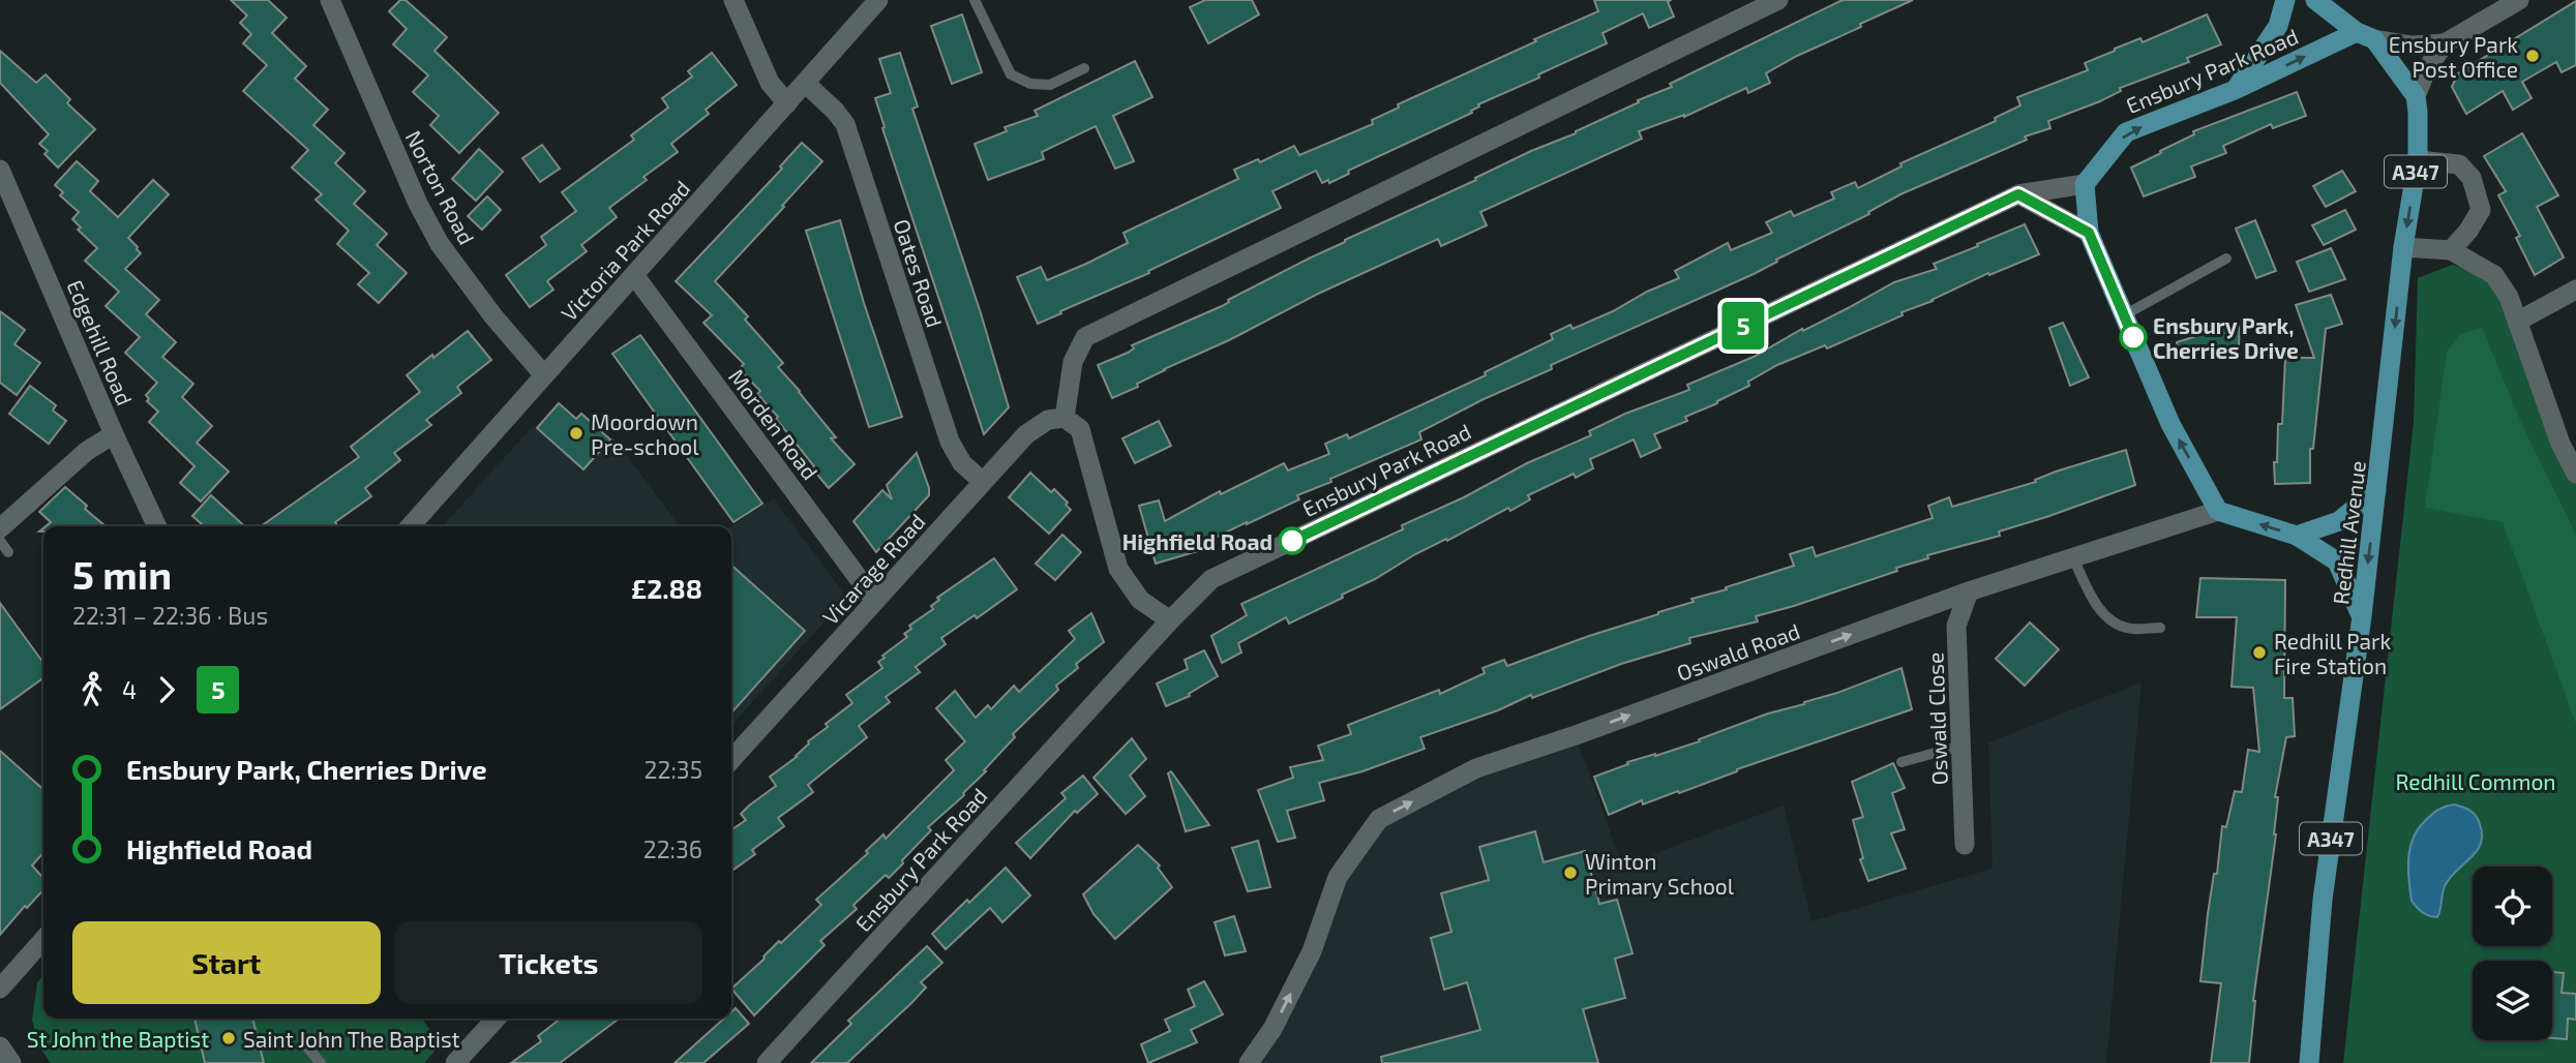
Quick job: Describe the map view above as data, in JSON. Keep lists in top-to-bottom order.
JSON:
{
  "streets": {
    "main road": ["Ensbury Park Road", "A347", "Redhill Avenue"],
    "street": [
      "Norton Road",
      "Victoria Park Road",
      "Oates Road",
      "Edgehill Road",
      "Morden Road",
      "Vicarage Road",
      "Oswald Road",
      "Oswald Close"
    ]
  },
  "crossings": [
    ["Norton Road", "Victoria Park Road"],
    ["Victoria Park Road", "Oates Road"],
    ["Victoria Park Road", "Morden Road"],
    ["Oates Road", "Vicarage Road"],
    ["Morden Road", "Vicarage Road"],
    ["Oswald Road", "Oswald Close"]
  ],
  "one_way": ["Redhill Avenue", "Oswald Road"],
  "parks": ["Redhill Common", "St John the Baptist"],
  "places": [
    "Ensbury Park Post Office",
    "Ensbury Park, Cherries Drive",
    "Moordown Pre-school",
    "Highfield Road",
    "Redhill Park Fire Station",
    "Winton Primary School",
    "Saint John The Baptist"
  ],
  "lines": ["bus line 5"],
  "page": {
    "on_map": "5",
    "heading": ["5 min", "22:31 – 22:36 · Bus", "£2.88"],
    "legs": ["4", "5"],
    "list": [
      {
        "name": "Ensbury Park, Cherries Drive",
        "value": "22:35"
      },
      {
        "name": "Highfield Road",
        "value": "22:36"
      }
    ],
    "buttons": ["Start", "Tickets"]
  }
}
